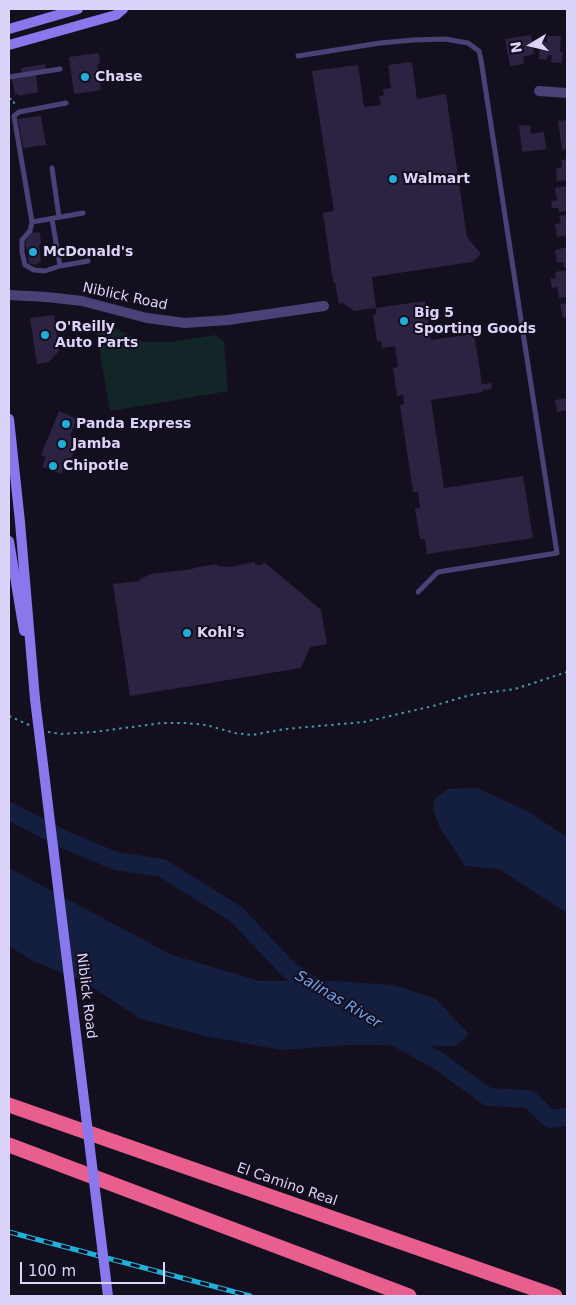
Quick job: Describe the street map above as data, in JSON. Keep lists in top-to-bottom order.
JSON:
{
  "streets": {
    "highway": ["El Camino Real"],
    "main road": ["Niblick Road"]
  },
  "water": ["Salinas River"],
  "places": [
    "Chase",
    "Walmart",
    "McDonald's",
    "Big 5 Sporting Goods",
    "O'Reilly Auto Parts",
    "Panda Express",
    "Jamba",
    "Chipotle",
    "Kohl's"
  ],
  "scale_bar": "100 m",
  "north": "left"
}
